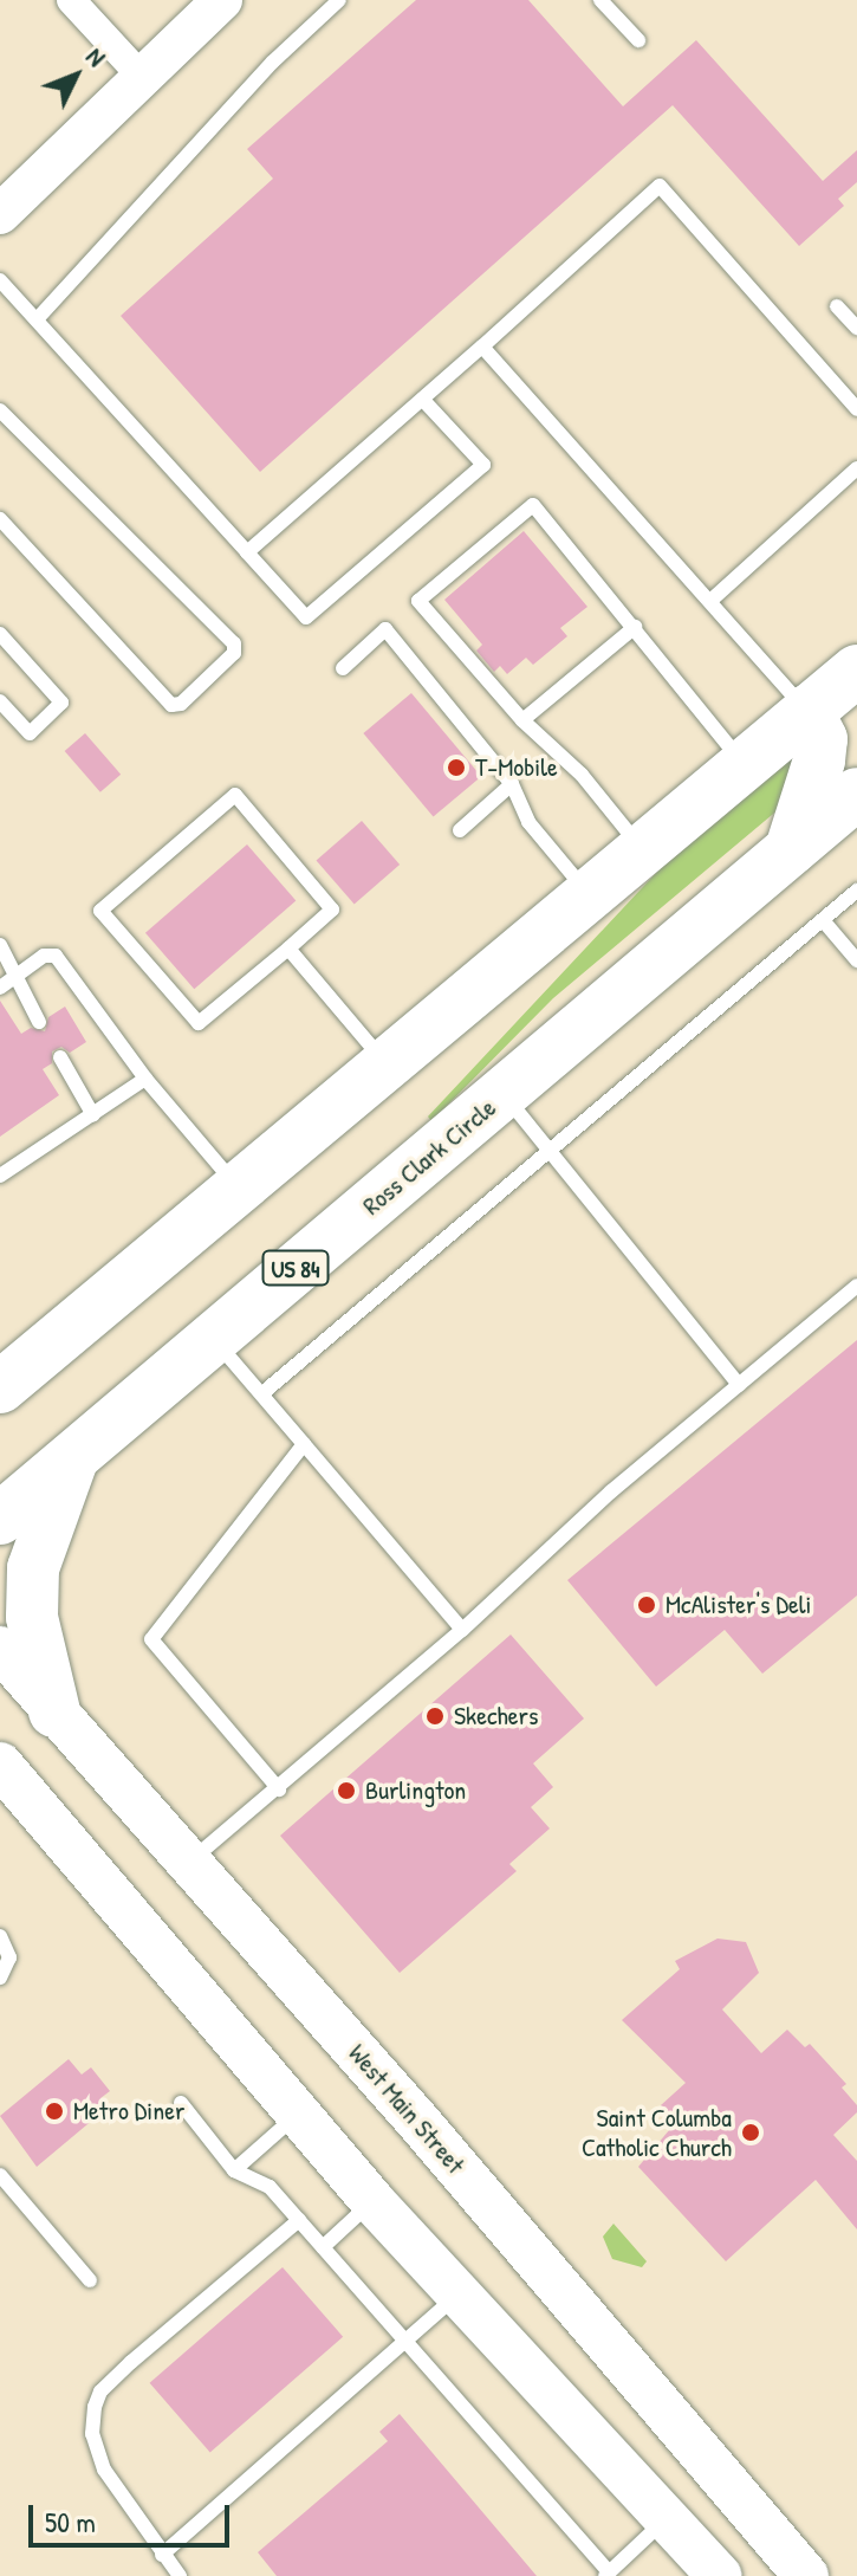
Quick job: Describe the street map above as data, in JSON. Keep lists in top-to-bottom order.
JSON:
{
  "streets": {
    "highway": ["Ross Clark Circle", "US 84"],
    "main road": ["West Main Street"]
  },
  "places": [
    "T-Mobile",
    "McAlister's Deli",
    "Skechers",
    "Burlington",
    "Metro Diner",
    "Saint Columba Catholic Church"
  ],
  "scale_bar": "50 m",
  "north": "top right"
}
